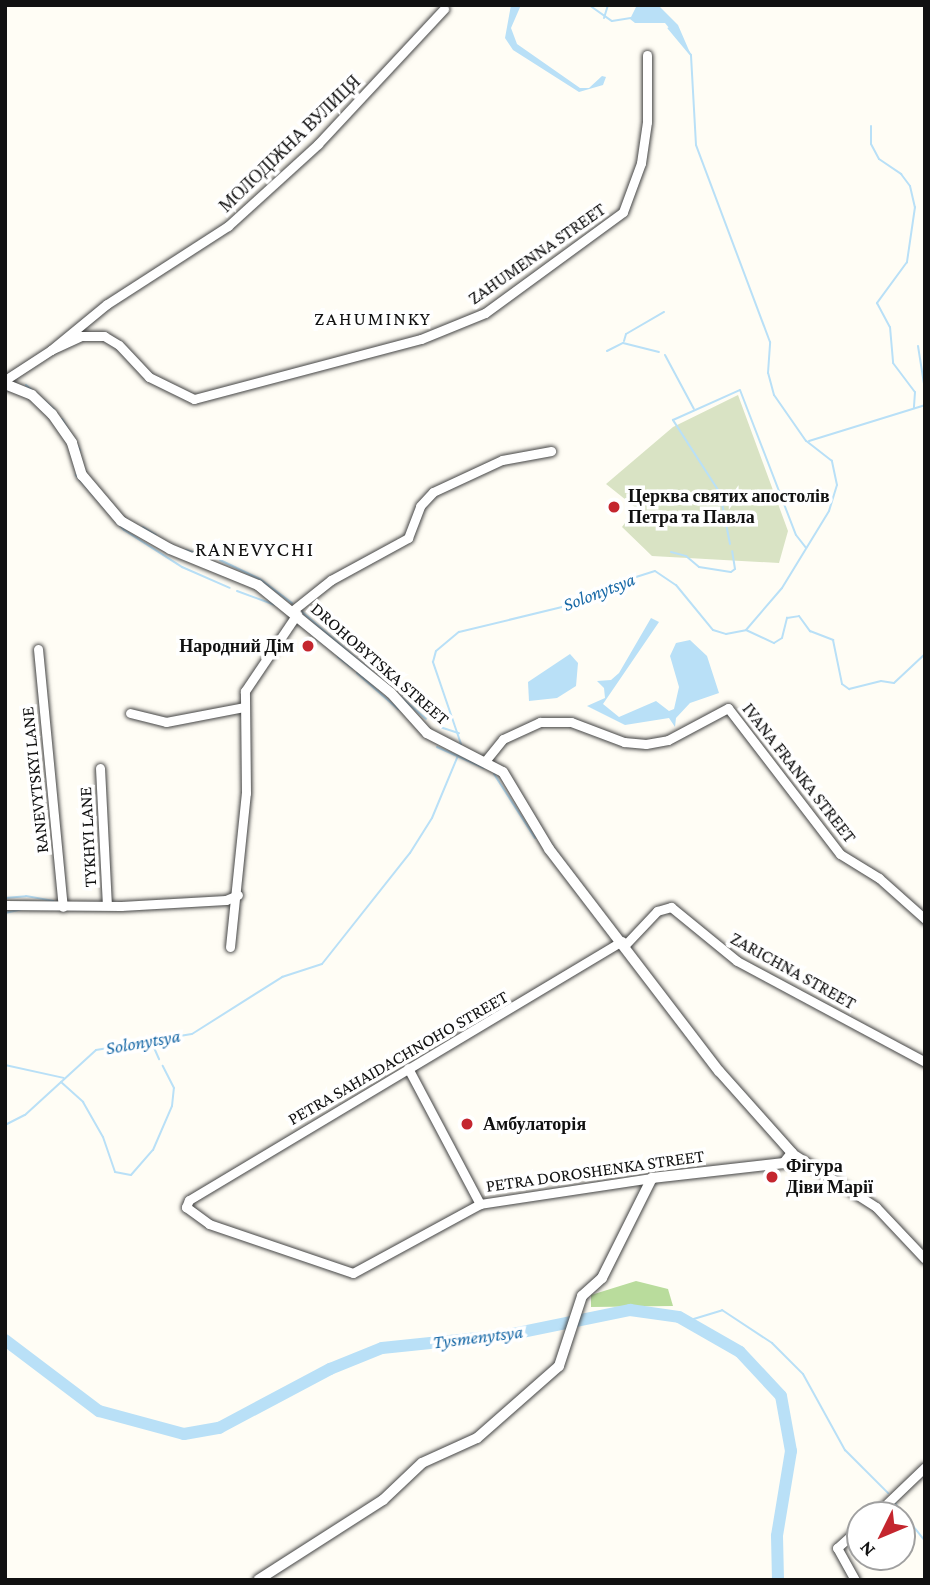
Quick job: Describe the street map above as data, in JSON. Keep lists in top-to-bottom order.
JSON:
{
  "streets": {
    "street": [
      "МОЛОДІЖНА ВУЛИЦЯ",
      "ZAHUMENNA STREET",
      "DROHOBYTSKA STREET",
      "IVANA FRANKA STREET",
      "RANEVYTSKYI LANE",
      "TYKHYI LANE",
      "ZARICHNA STREET",
      "PETRA SAHAIDACHNOHO STREET",
      "PETRA DOROSHENKA STREET"
    ]
  },
  "crossings": [
    ["МОЛОДІЖНА ВУЛИЦЯ", "ZAHUMENNA STREET"],
    ["МОЛОДІЖНА ВУЛИЦЯ", "DROHOBYTSKA STREET"],
    ["DROHOBYTSKA STREET", "IVANA FRANKA STREET"],
    ["DROHOBYTSKA STREET", "ZARICHNA STREET"],
    ["DROHOBYTSKA STREET", "PETRA SAHAIDACHNOHO STREET"],
    ["DROHOBYTSKA STREET", "PETRA DOROSHENKA STREET"],
    ["ZARICHNA STREET", "PETRA SAHAIDACHNOHO STREET"],
    ["PETRA SAHAIDACHNOHO STREET", "PETRA DOROSHENKA STREET"]
  ],
  "districts": ["ZAHUMINKY", "RANEVYCHI"],
  "water": ["Solonytsya", "Tysmenytsya"],
  "places": [
    "Церква святих апостолів Петра та Павла",
    "Народний Дім",
    "Амбулаторія",
    "Фігура Діви Марії"
  ],
  "north": "bottom left"
}
